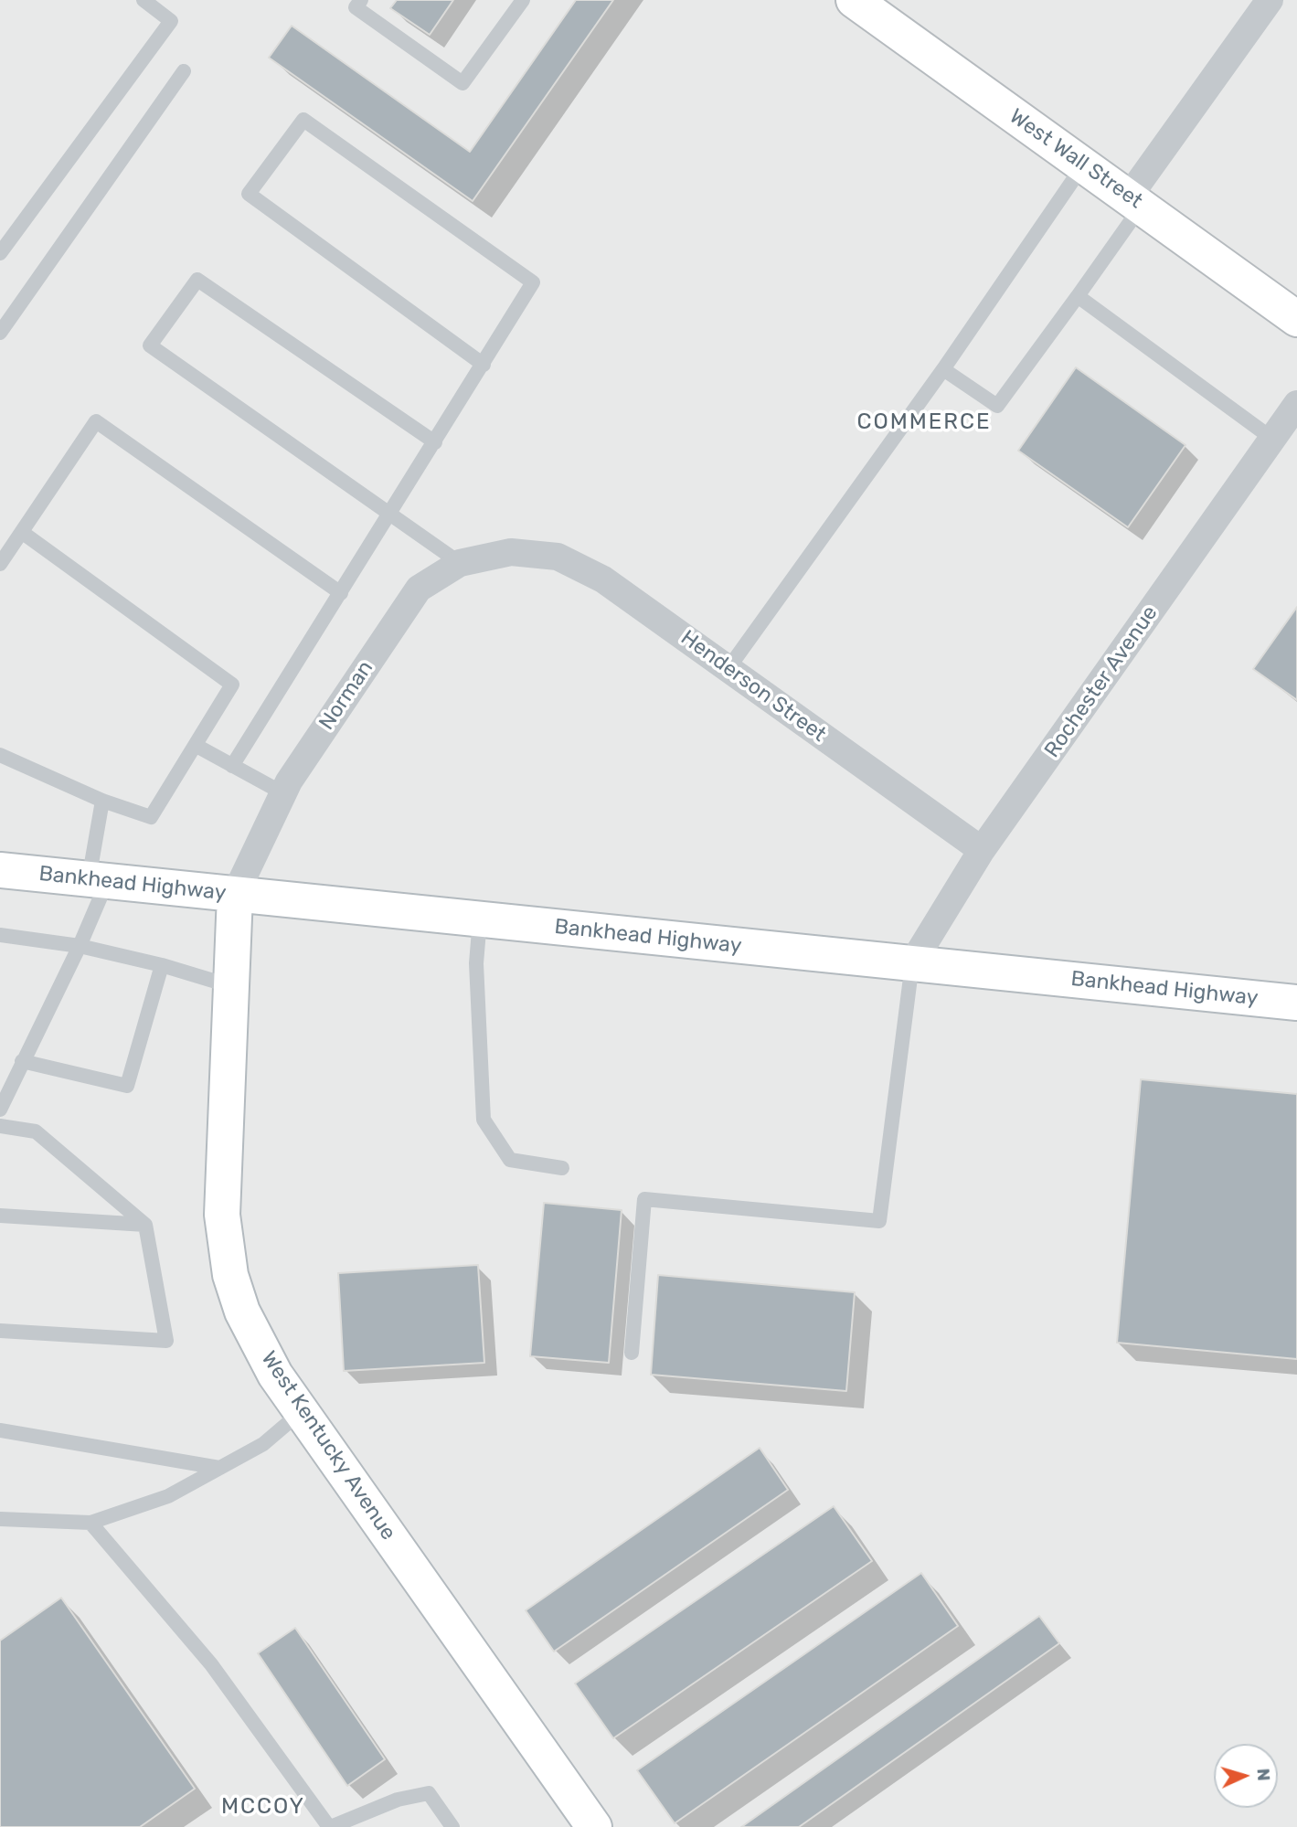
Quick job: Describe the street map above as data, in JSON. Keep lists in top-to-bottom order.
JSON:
{
  "streets": {
    "street": [
      "West Wall Street",
      "Rochester Avenue",
      "Henderson Street",
      "Norman",
      "Bankhead Highway",
      "West Kentucky Avenue"
    ]
  },
  "crossings": [
    ["Rochester Avenue", "Henderson Street"],
    ["Rochester Avenue", "Bankhead Highway"],
    ["Henderson Street", "Norman"],
    ["Norman", "Bankhead Highway"],
    ["Norman", "West Kentucky Avenue"],
    ["Bankhead Highway", "West Kentucky Avenue"]
  ],
  "districts": ["COMMERCE", "MCCOY"],
  "north": "right"
}
